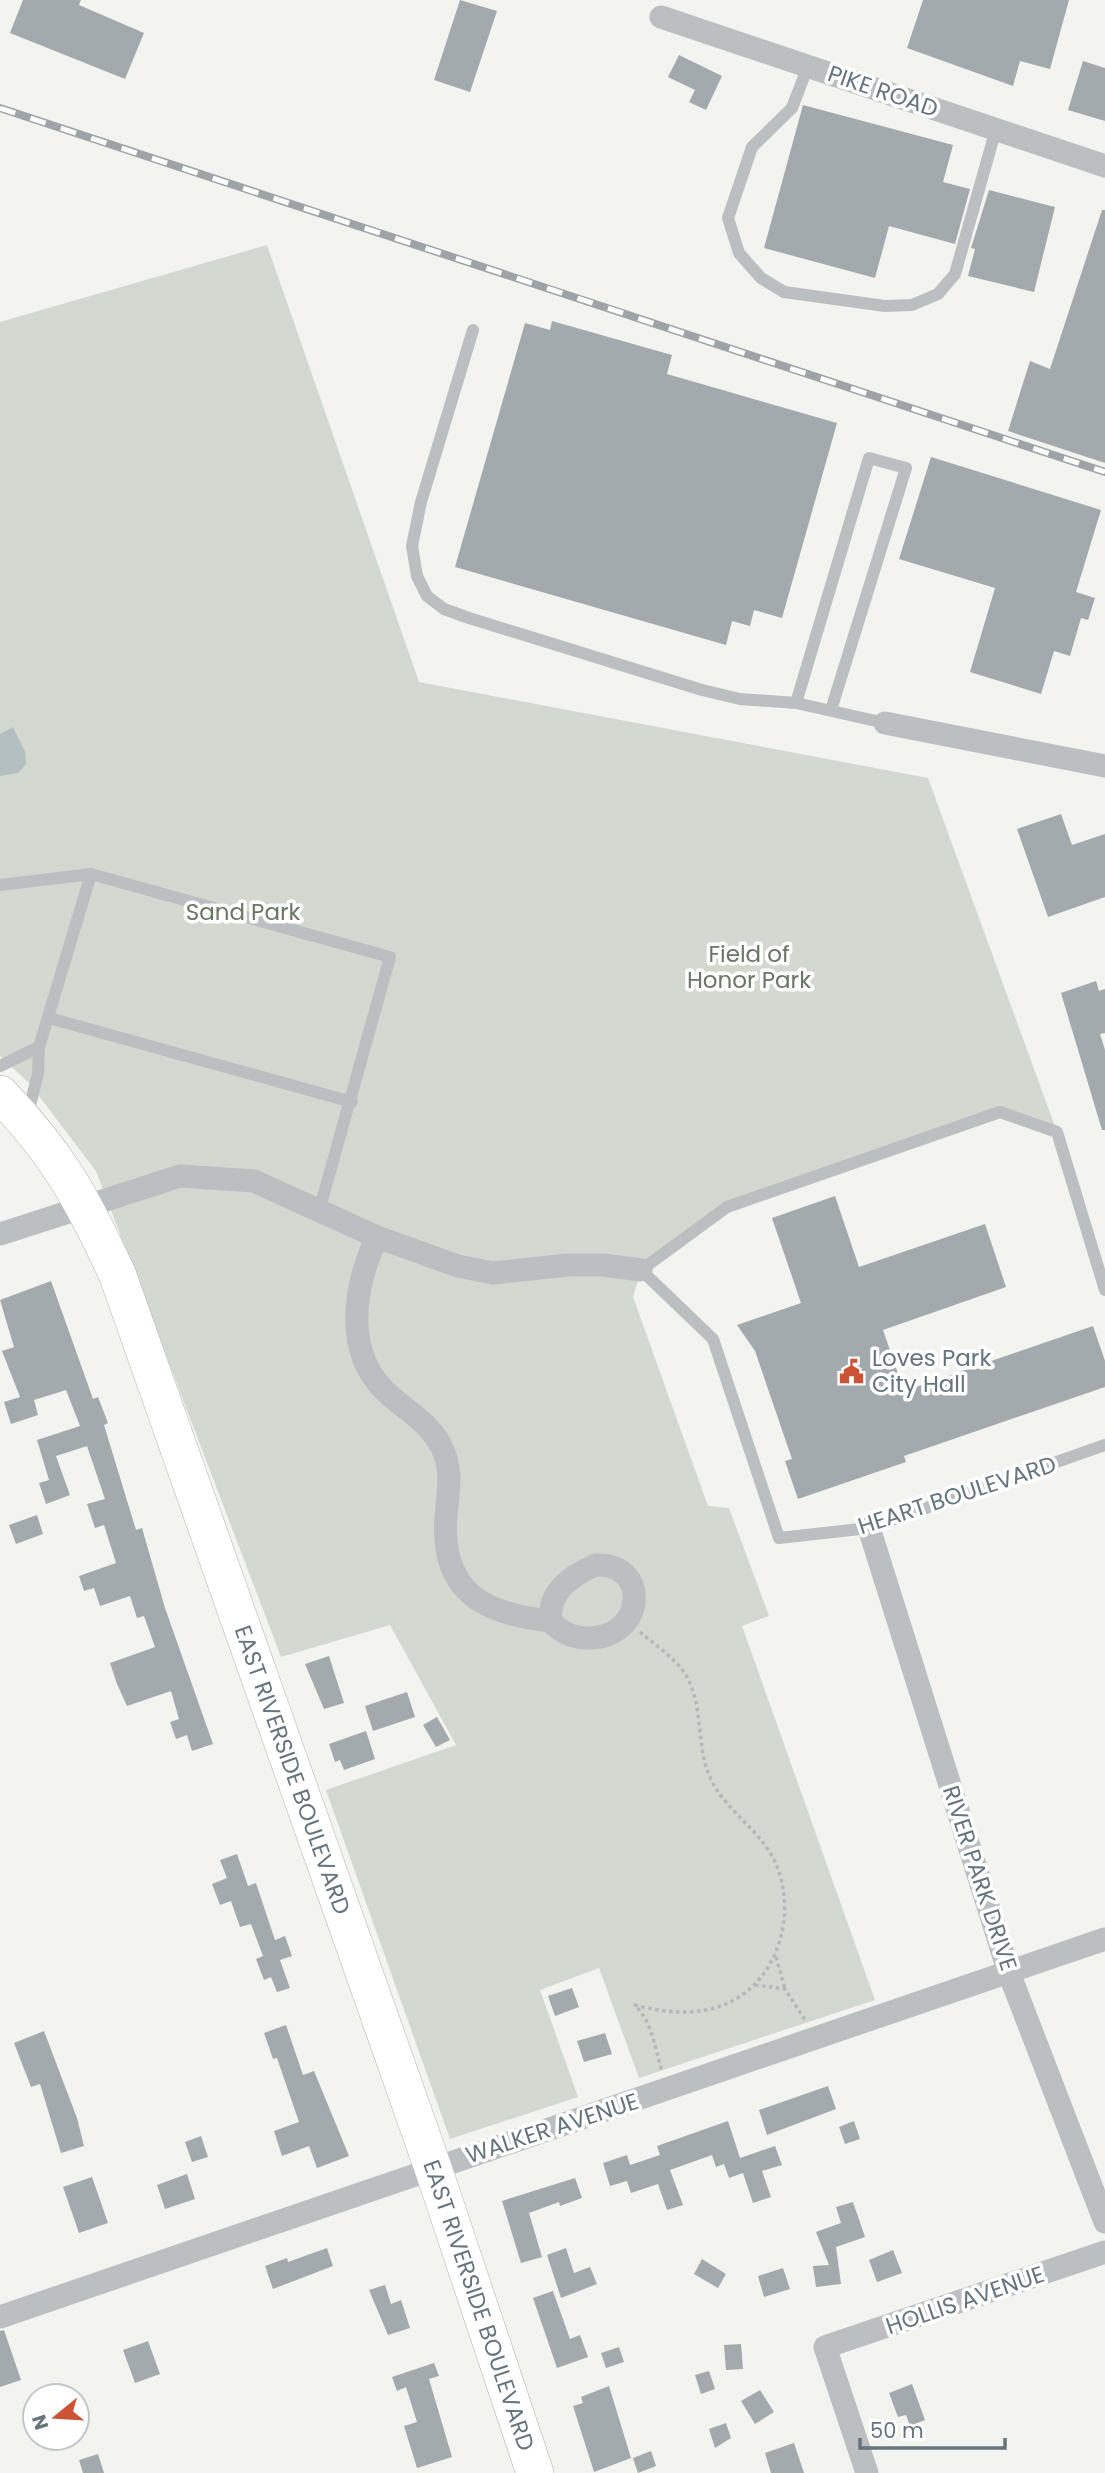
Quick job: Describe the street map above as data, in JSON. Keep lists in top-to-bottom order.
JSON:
{
  "streets": {
    "main road": ["EAST RIVERSIDE BOULEVARD"],
    "street": [
      "PIKE ROAD",
      "RIVER PARK DRIVE",
      "WALKER AVENUE",
      "HOLLIS AVENUE"
    ],
    "lane": ["HEART BOULEVARD"]
  },
  "crossings": [
    ["HEART BOULEVARD", "RIVER PARK DRIVE"],
    ["EAST RIVERSIDE BOULEVARD", "WALKER AVENUE"],
    ["RIVER PARK DRIVE", "WALKER AVENUE"]
  ],
  "parks": ["Sand Park", "Field of Honor Park"],
  "places": {
    "public building": ["Loves Park City Hall"]
  },
  "scale_bar": "50 m",
  "north": "left"
}
